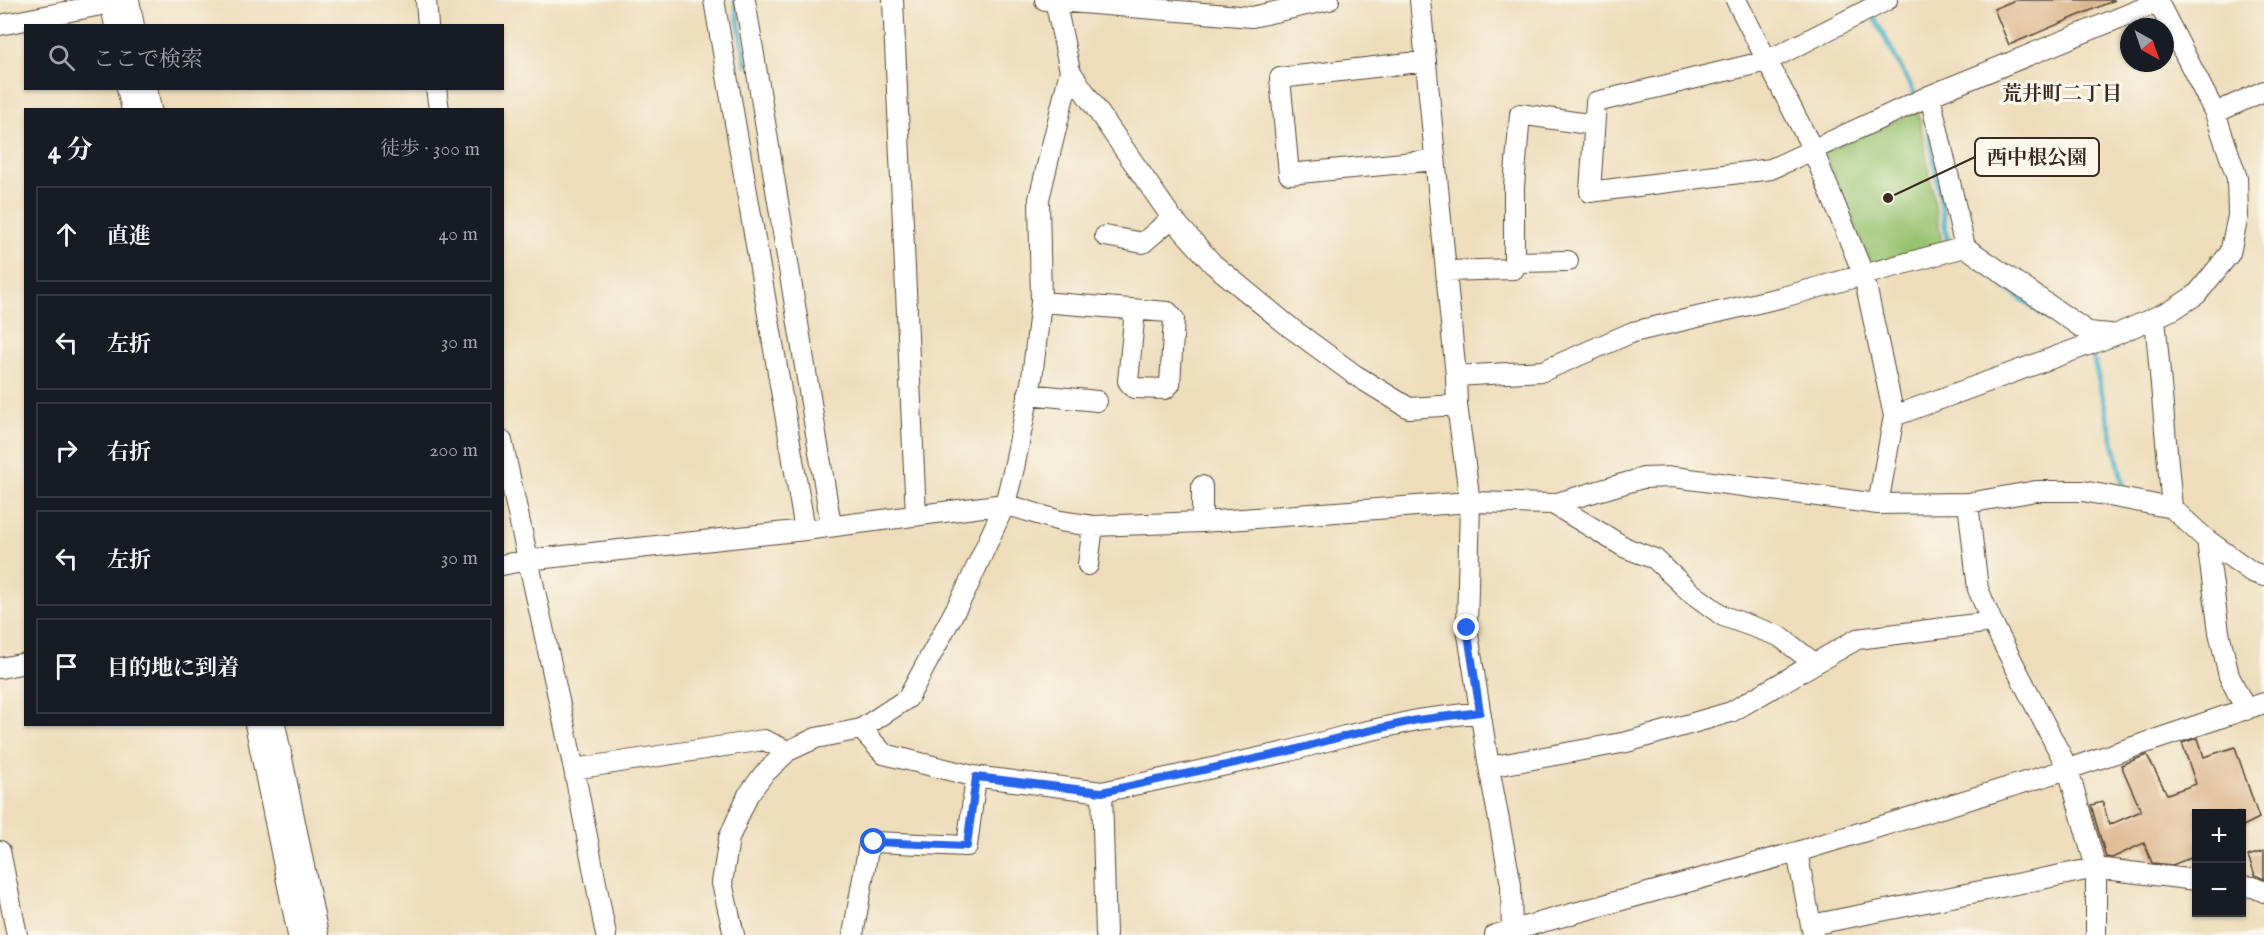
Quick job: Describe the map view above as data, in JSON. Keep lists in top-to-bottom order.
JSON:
{
  "districts": ["荒井町二丁目"],
  "places": ["西中根公園"],
  "north": "bottom right",
  "page": {
    "search": "ここで検索",
    "heading": ["4 分", "徒歩 · 300 m"],
    "list": [
      ["直進", "40 m"],
      ["左折", "30 m"],
      ["右折", "200 m"],
      ["左折", "30 m"],
      "目的地に到着"
    ],
    "map_buttons": ["+", "−"]
  }
}
